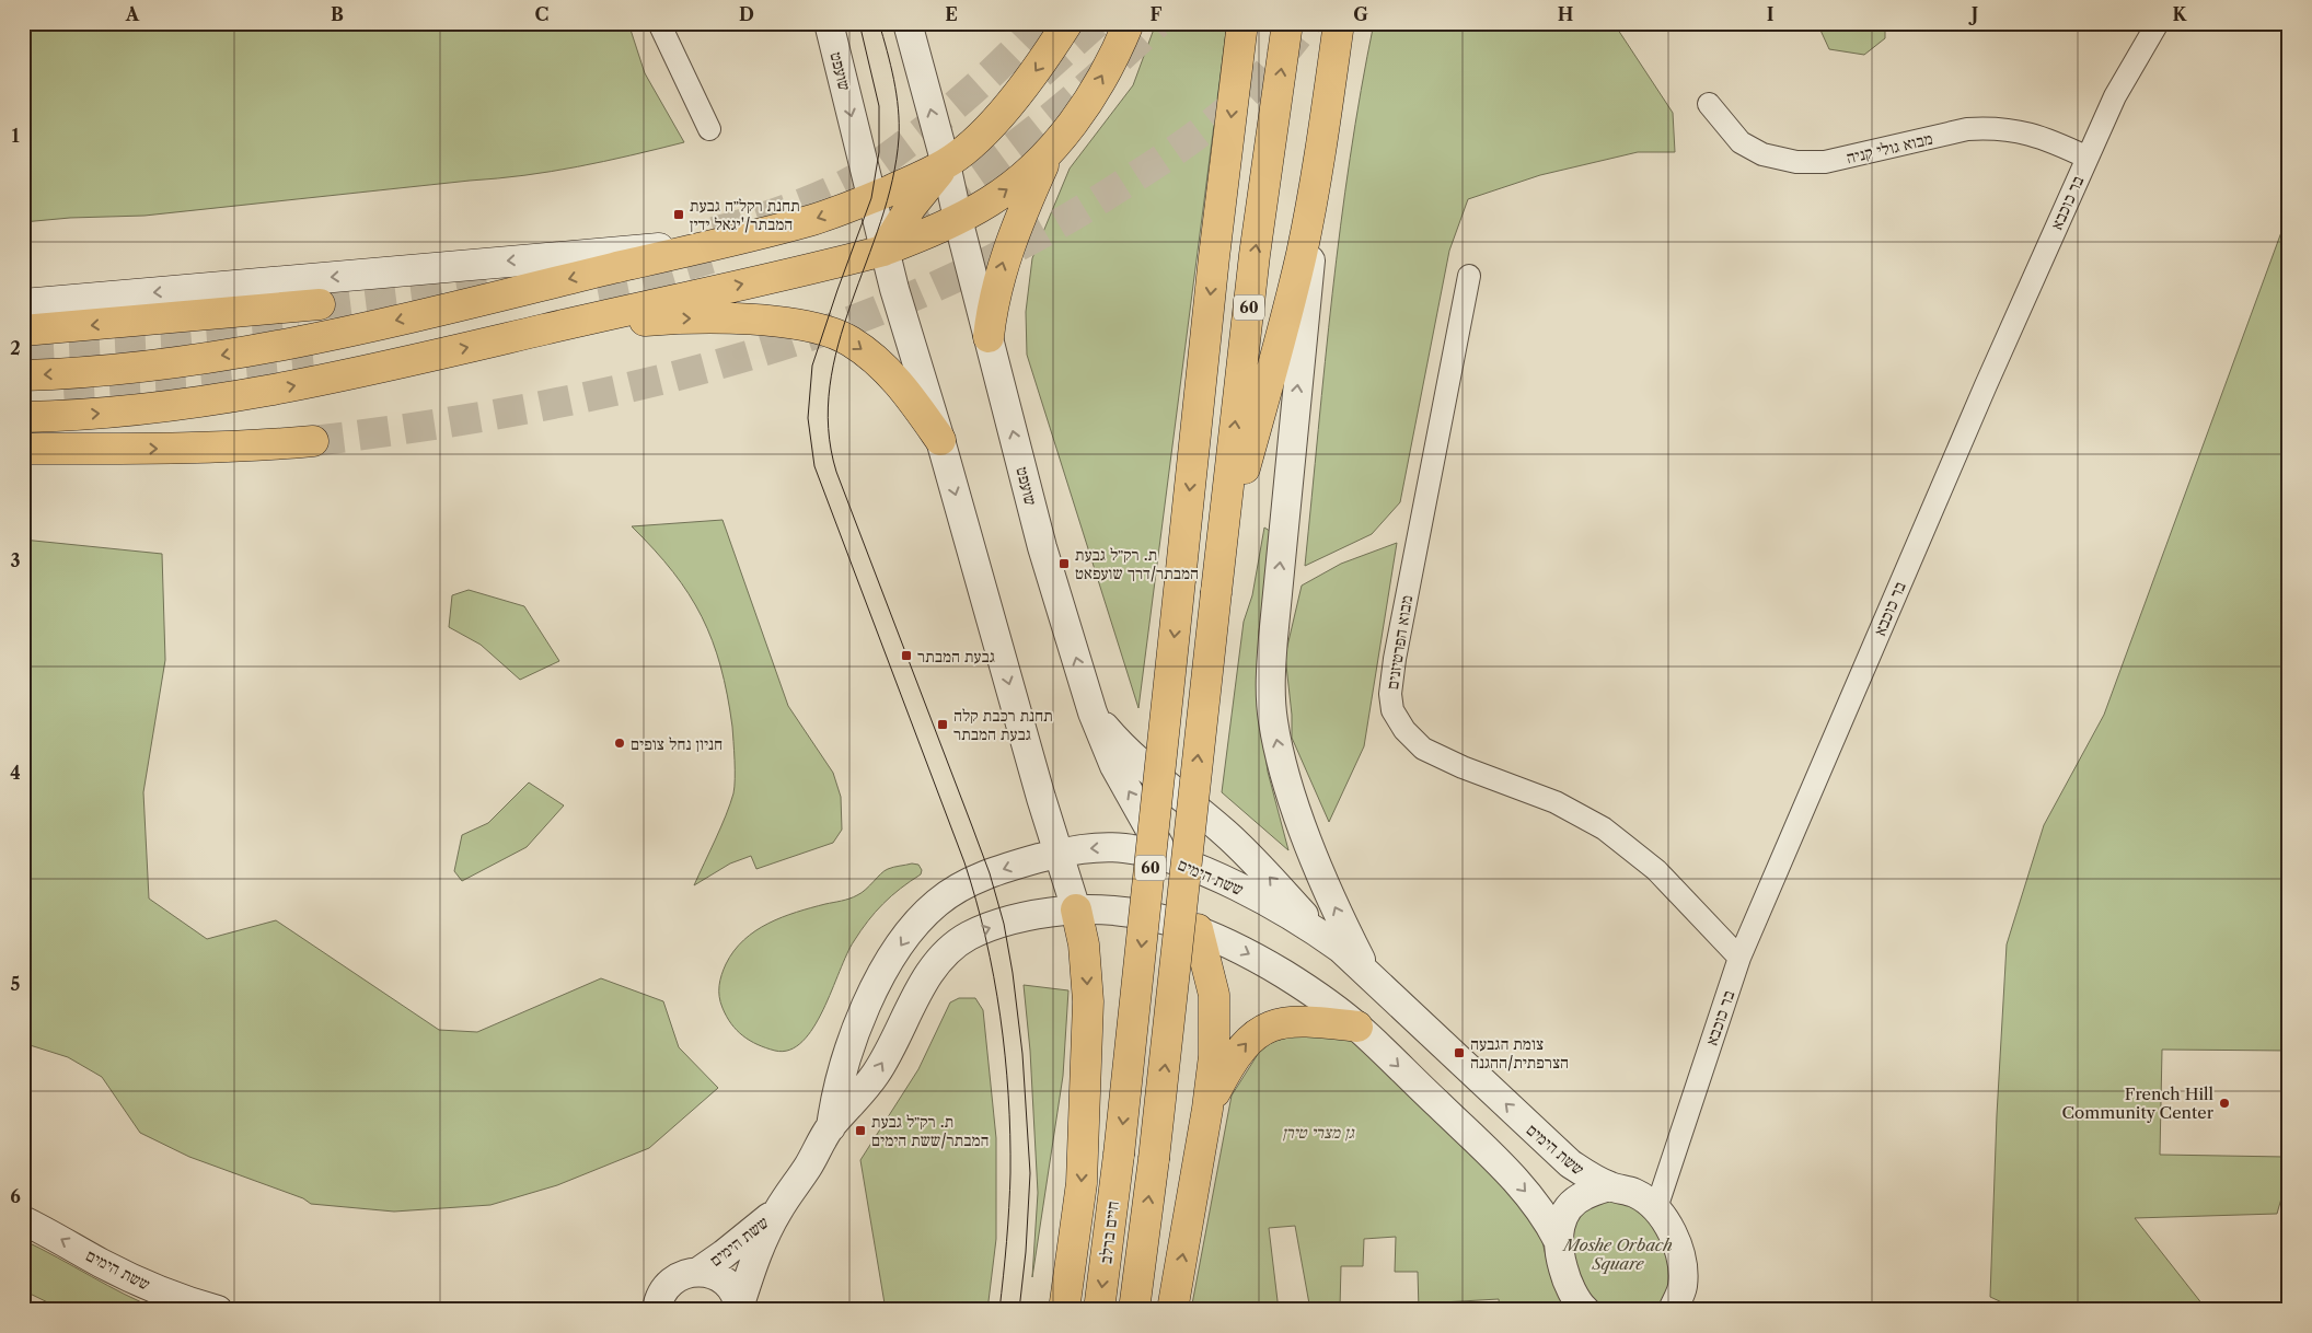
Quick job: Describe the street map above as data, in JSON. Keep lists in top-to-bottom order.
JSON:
{
  "streets": {
    "highway": ["60", "חיים ברלב"],
    "street": [
      "שועפט",
      "מבוא גולי קניה",
      "בר כוכבא",
      "מבוא הפרטיזנים",
      "ששת הימים"
    ]
  },
  "crossings": [
    ["שועפט", "ששת הימים"],
    ["מבוא גולי קניה", "בר כוכבא"],
    ["בר כוכבא", "מבוא הפרטיזנים"],
    ["בר כוכבא", "ששת הימים"],
    ["60", "חיים ברלב"]
  ],
  "parks": ["גן מצרי טירן", "Moshe Orbach Square"],
  "places": {
    "transit": [
      "תחנת רקל״ה גבעת המבתר/'יגאל ידין",
      "ת. רק״ל גבעת המבתר/דרך שועפאט",
      "גבעת המבתר",
      "תחנת רכבת קלה גבעת המבתר",
      "צומת הגבעה הצרפתית/ההגנה",
      "ת. רק״ל גבעת המבתר/ששת הימים"
    ],
    "other": ["חניון נחל צופים", "French Hill Community Center"]
  },
  "grid": {
    "columns": [
      "A",
      "B",
      "C",
      "D",
      "E",
      "F",
      "G",
      "H",
      "I",
      "J",
      "K"
    ],
    "rows": [
      "1",
      "2",
      "3",
      "4",
      "5",
      "6"
    ]
  }
}
